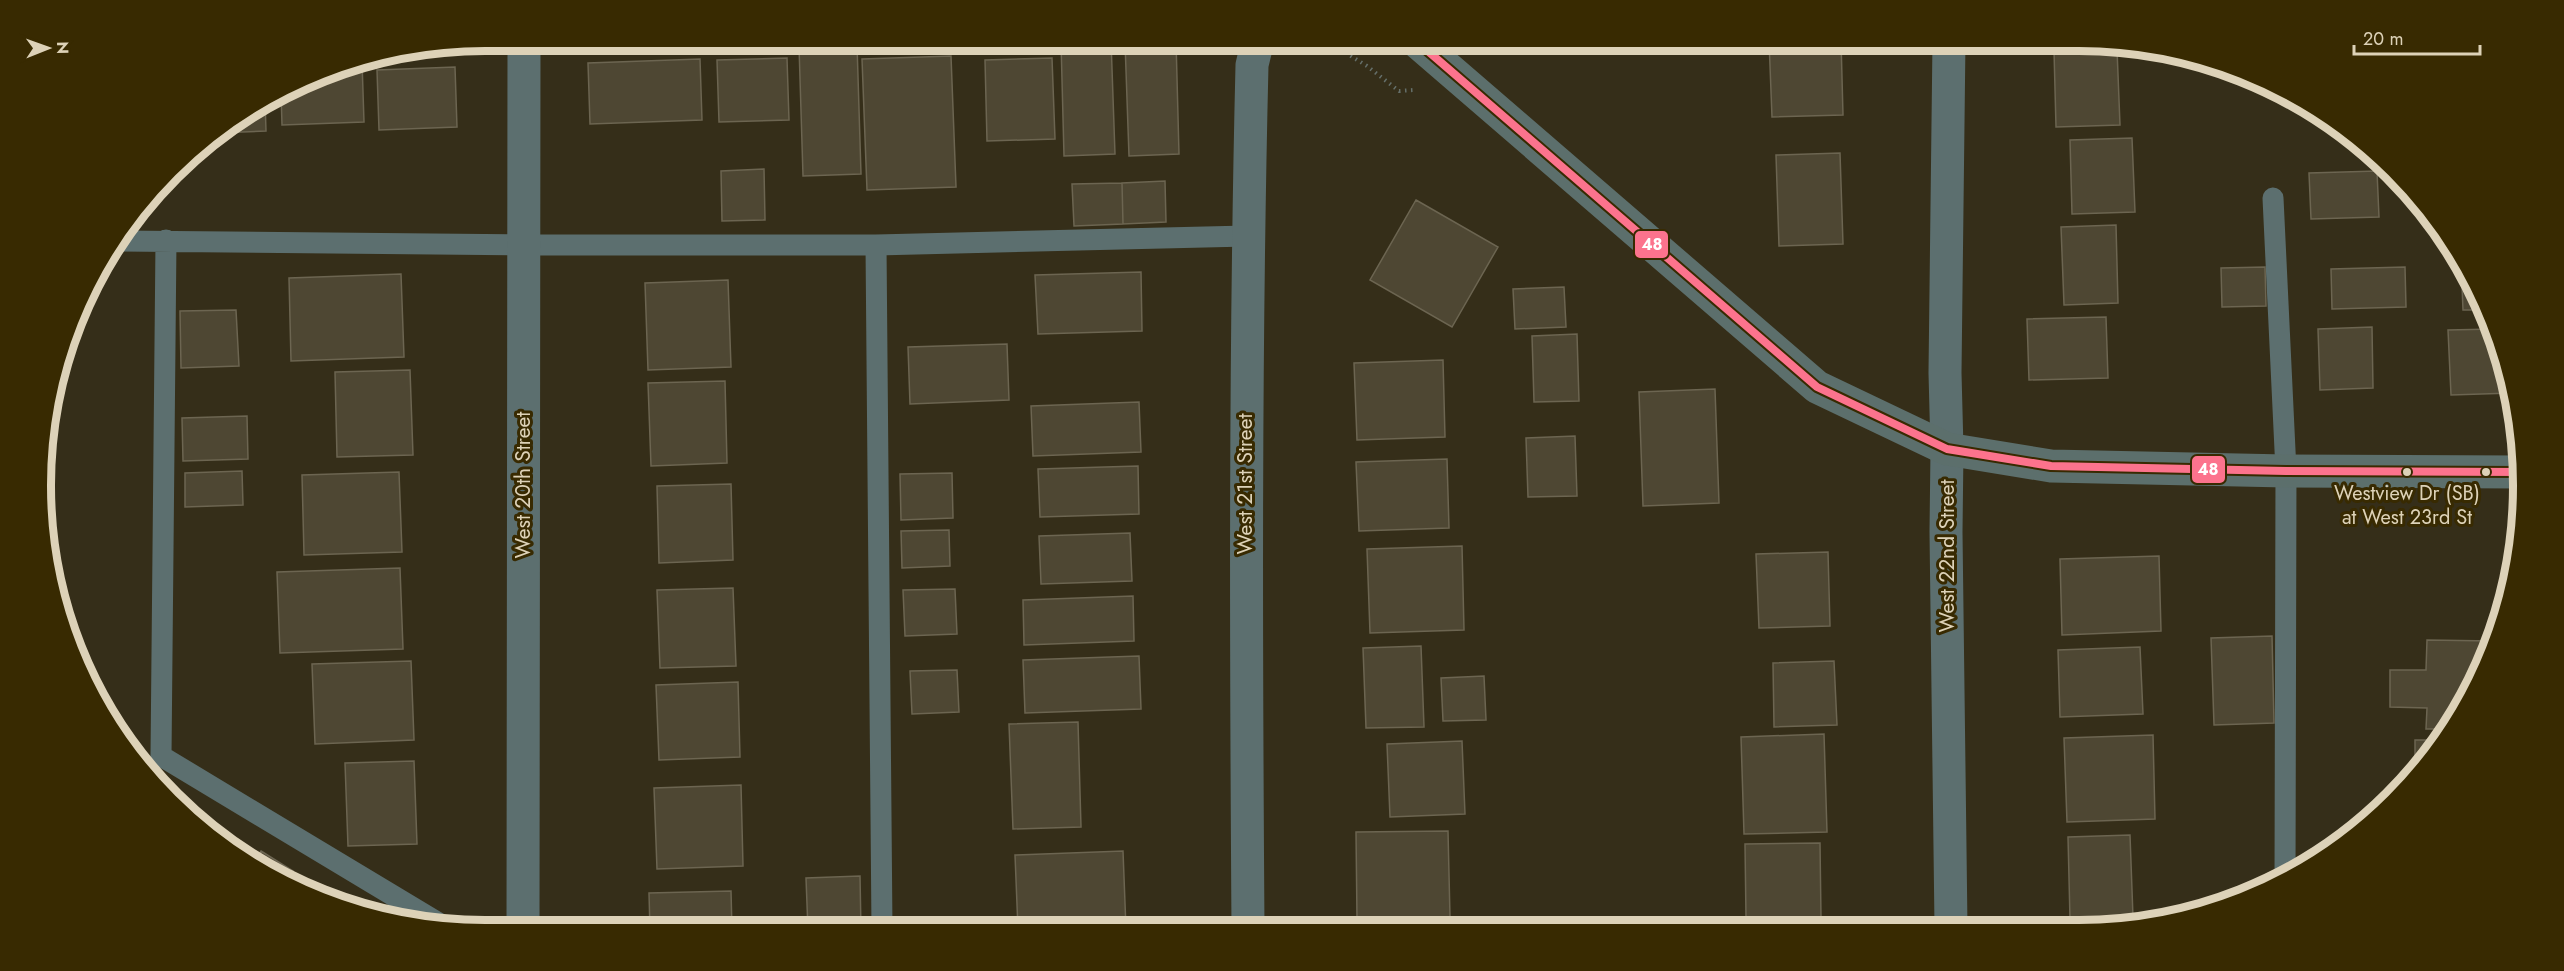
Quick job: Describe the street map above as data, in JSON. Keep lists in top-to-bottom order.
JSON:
{
  "streets": {
    "street": ["West 21st Street", "West 20th Street", "West 22nd Street"]
  },
  "places": ["Westview Dr (SB) at West 23rd St"],
  "lines": ["transit line 48"],
  "scale_bar": "20 m",
  "north": "right"
}
